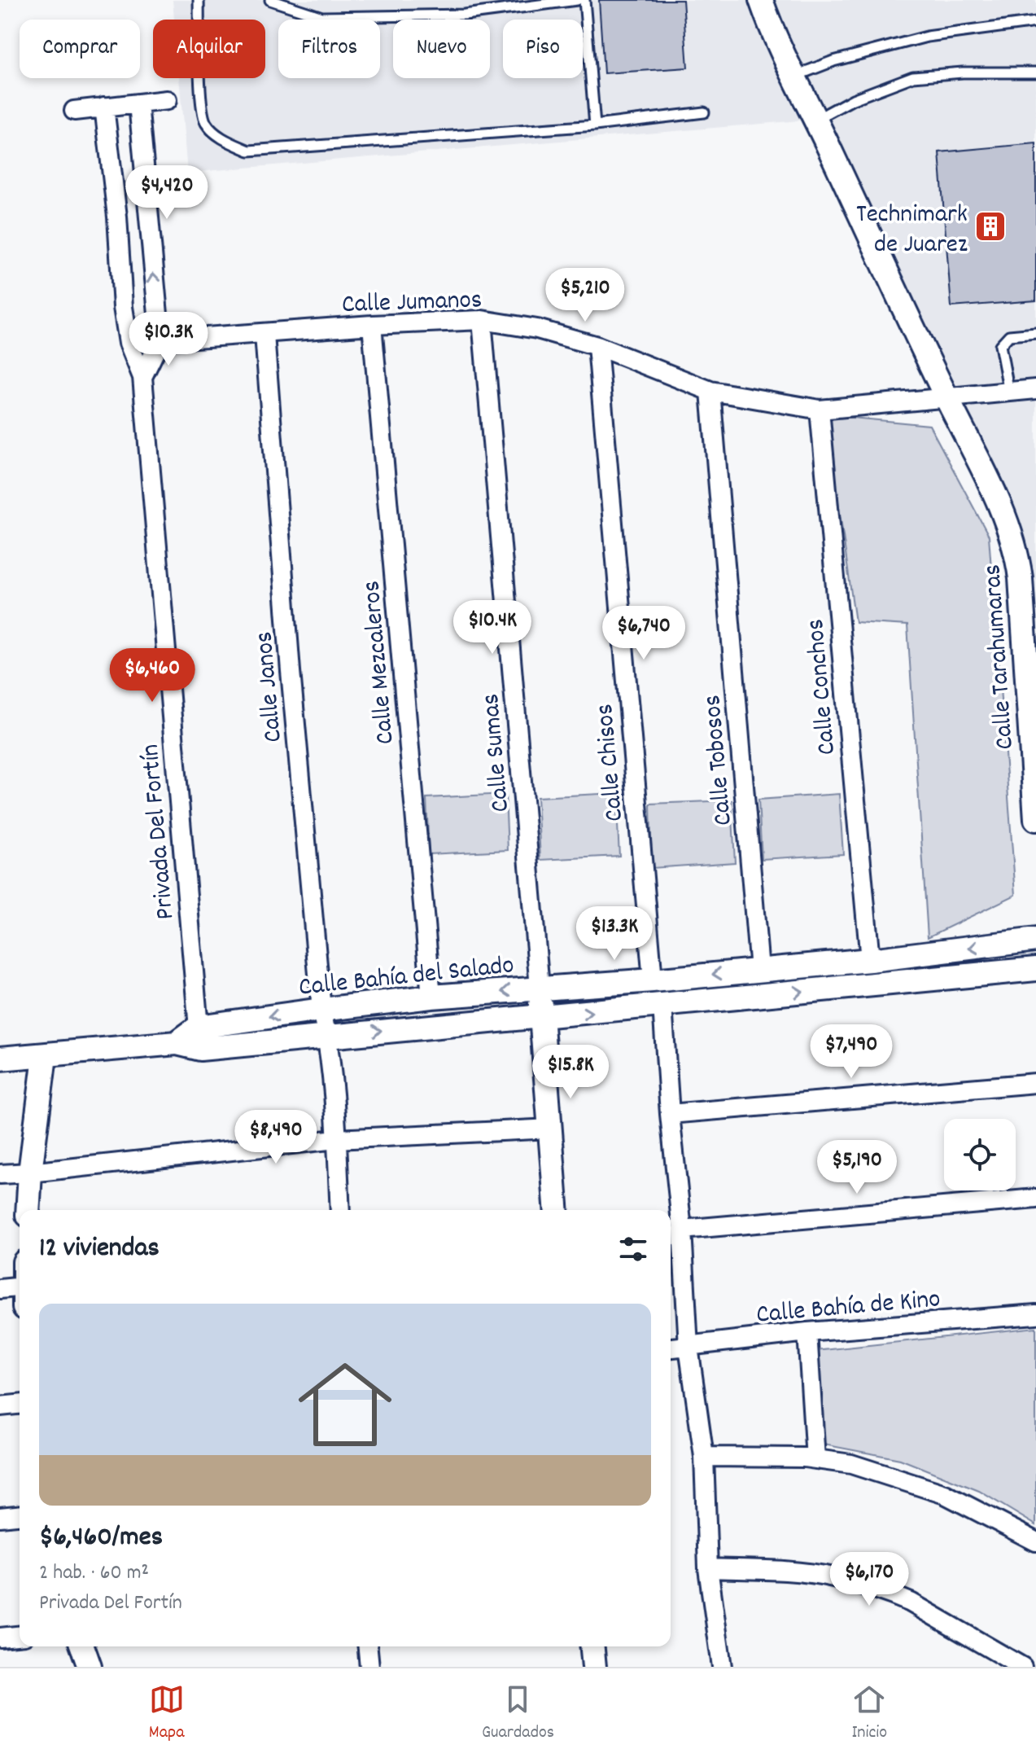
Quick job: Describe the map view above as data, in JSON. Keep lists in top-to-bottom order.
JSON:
{
  "streets": {
    "street": [
      "Calle Jumanos",
      "Calle Tarahumaras",
      "Calle Mezcaleros",
      "Calle Janos",
      "Calle Conchos",
      "Calle Sumas",
      "Calle Tobosos",
      "Calle Chisos",
      "Privada Del Fortín",
      "Calle Bahía del Salado",
      "Calle Bahía de Kino"
    ]
  },
  "crossings": [
    ["Calle Jumanos", "Calle Tarahumaras"],
    ["Calle Jumanos", "Calle Mezcaleros"],
    ["Calle Jumanos", "Calle Janos"],
    ["Calle Jumanos", "Calle Conchos"],
    ["Calle Jumanos", "Calle Sumas"],
    ["Calle Jumanos", "Calle Tobosos"],
    ["Calle Jumanos", "Calle Chisos"],
    ["Calle Jumanos", "Privada Del Fortín"],
    ["Calle Mezcaleros", "Calle Bahía del Salado"],
    ["Calle Janos", "Calle Bahía del Salado"],
    ["Calle Conchos", "Calle Bahía del Salado"],
    ["Calle Sumas", "Calle Bahía del Salado"],
    ["Calle Tobosos", "Calle Bahía del Salado"],
    ["Calle Chisos", "Calle Bahía del Salado"],
    ["Privada Del Fortín", "Calle Bahía del Salado"]
  ],
  "places": {
    "building": ["Technimark de Juarez"]
  },
  "page": {
    "chip": [
      "Comprar",
      "Alquilar",
      "Filtros",
      "Nuevo",
      "Piso"
    ],
    "price": [
      "$4,420",
      "$5,210",
      "$10.3K",
      "$10.4K",
      "$6,740",
      "$6,460",
      "$13.3K",
      "$7,490",
      "$15.8K",
      "$8,490",
      "$5,190",
      "$6,170"
    ],
    "heading": "12 viviendas",
    "list": [
      {
        "name": "$6,460/mes",
        "note": "2 hab. · 60 m² · Privada Del Fortín"
      }
    ],
    "tabs": ["Mapa", "Guardados", "Inicio"]
  }
}
